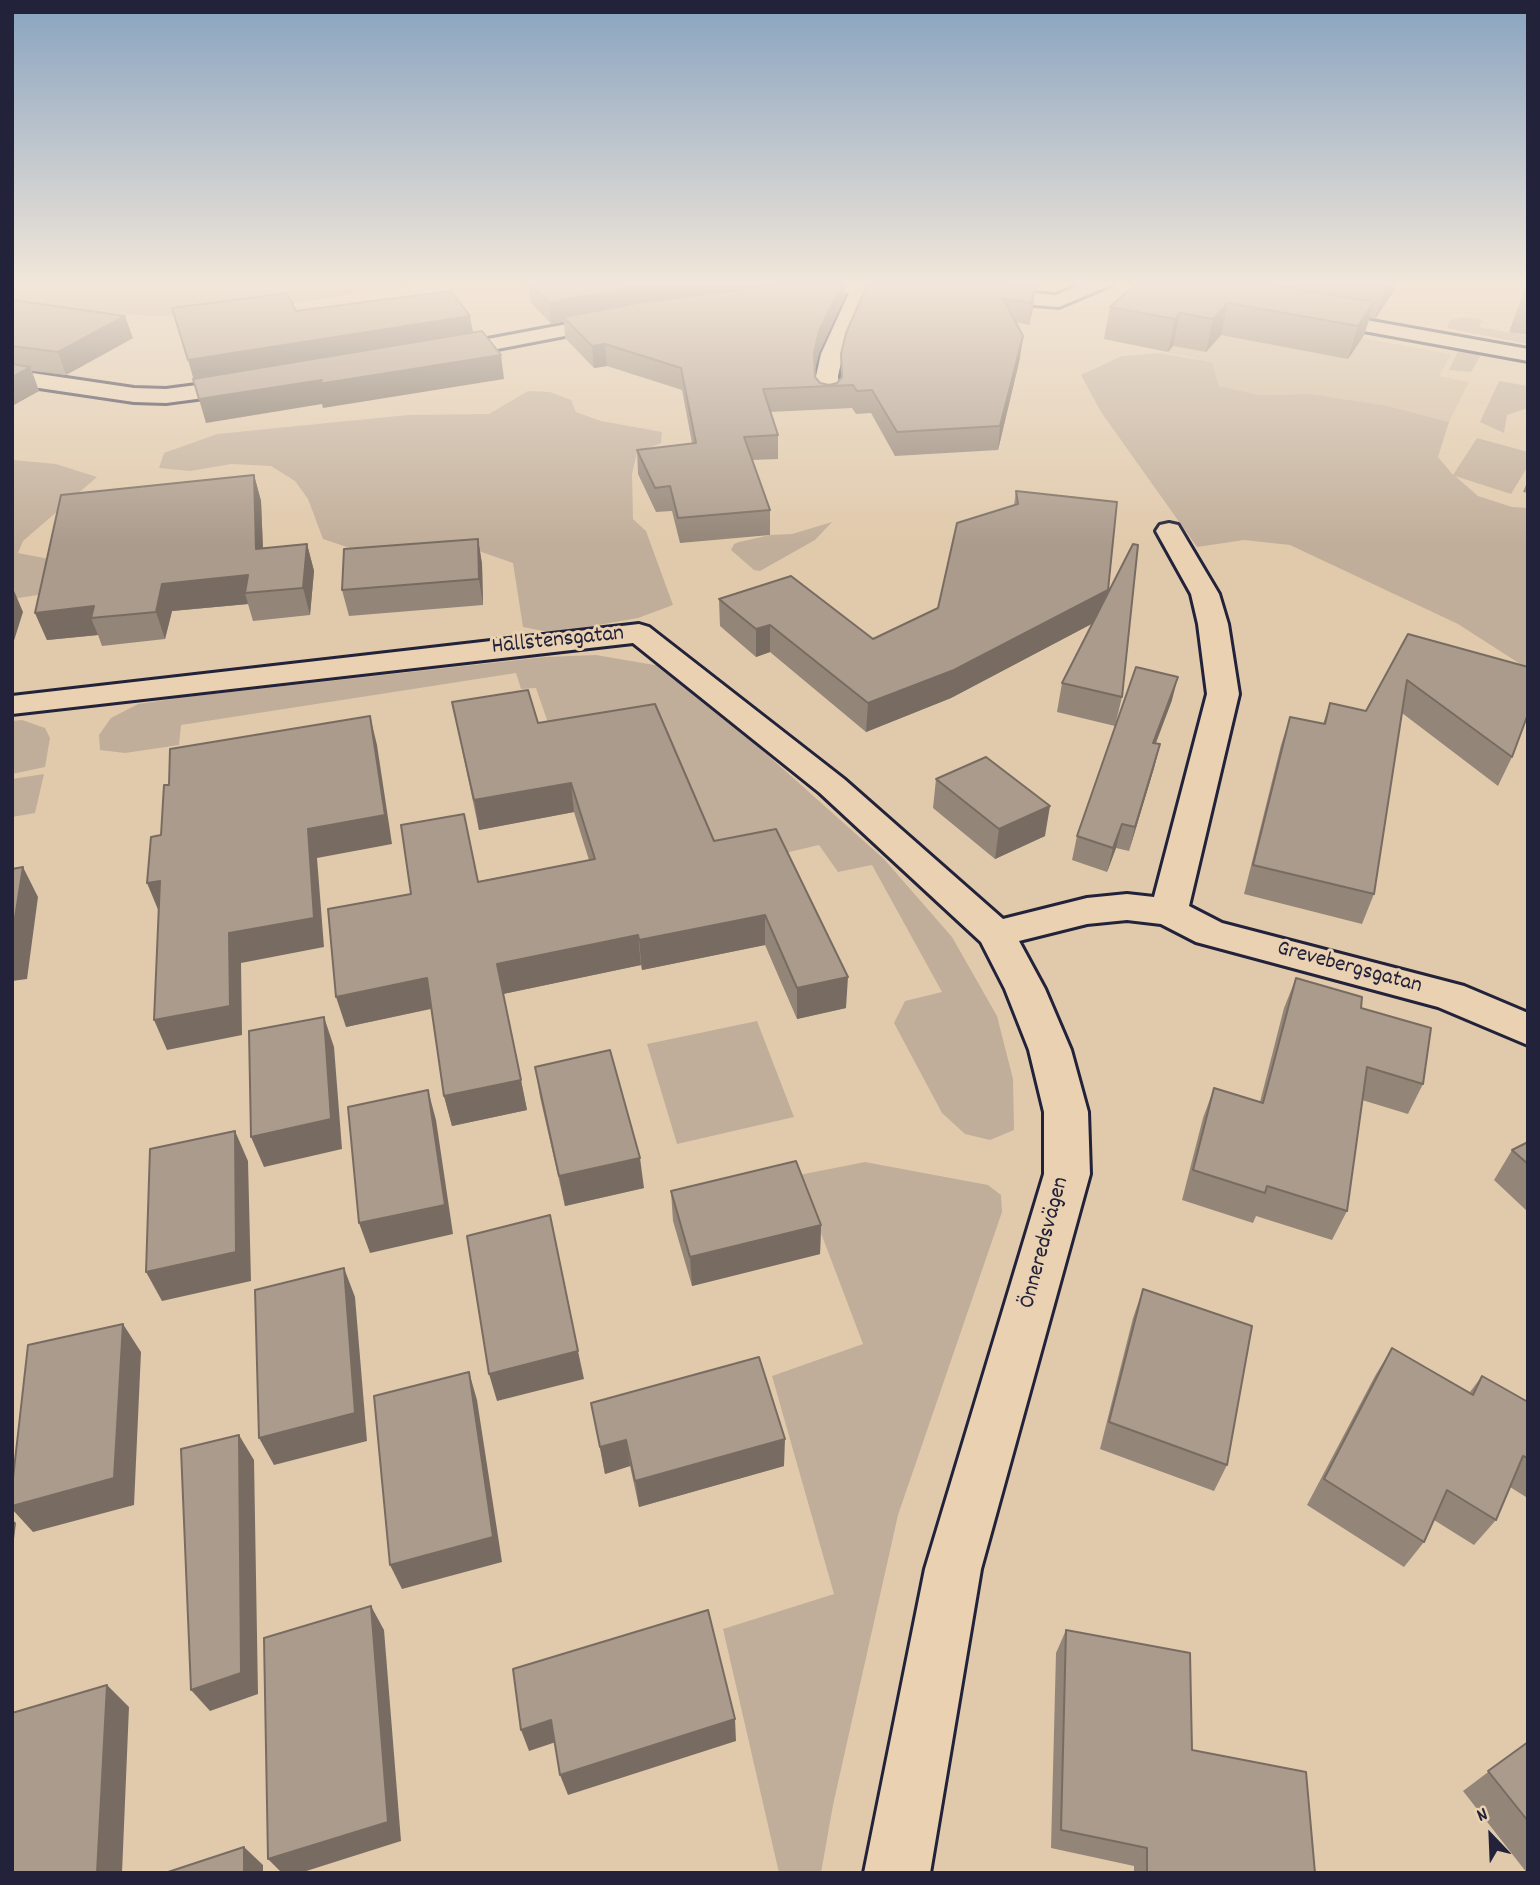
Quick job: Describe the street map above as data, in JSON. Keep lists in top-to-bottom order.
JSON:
{
  "streets": {
    "street": ["Hallstensgatan", "Grevebergsgatan", "Önneredsvägen"]
  },
  "crossings": [
    ["Hallstensgatan", "Önneredsvägen"]
  ],
  "north": "top left"
}
